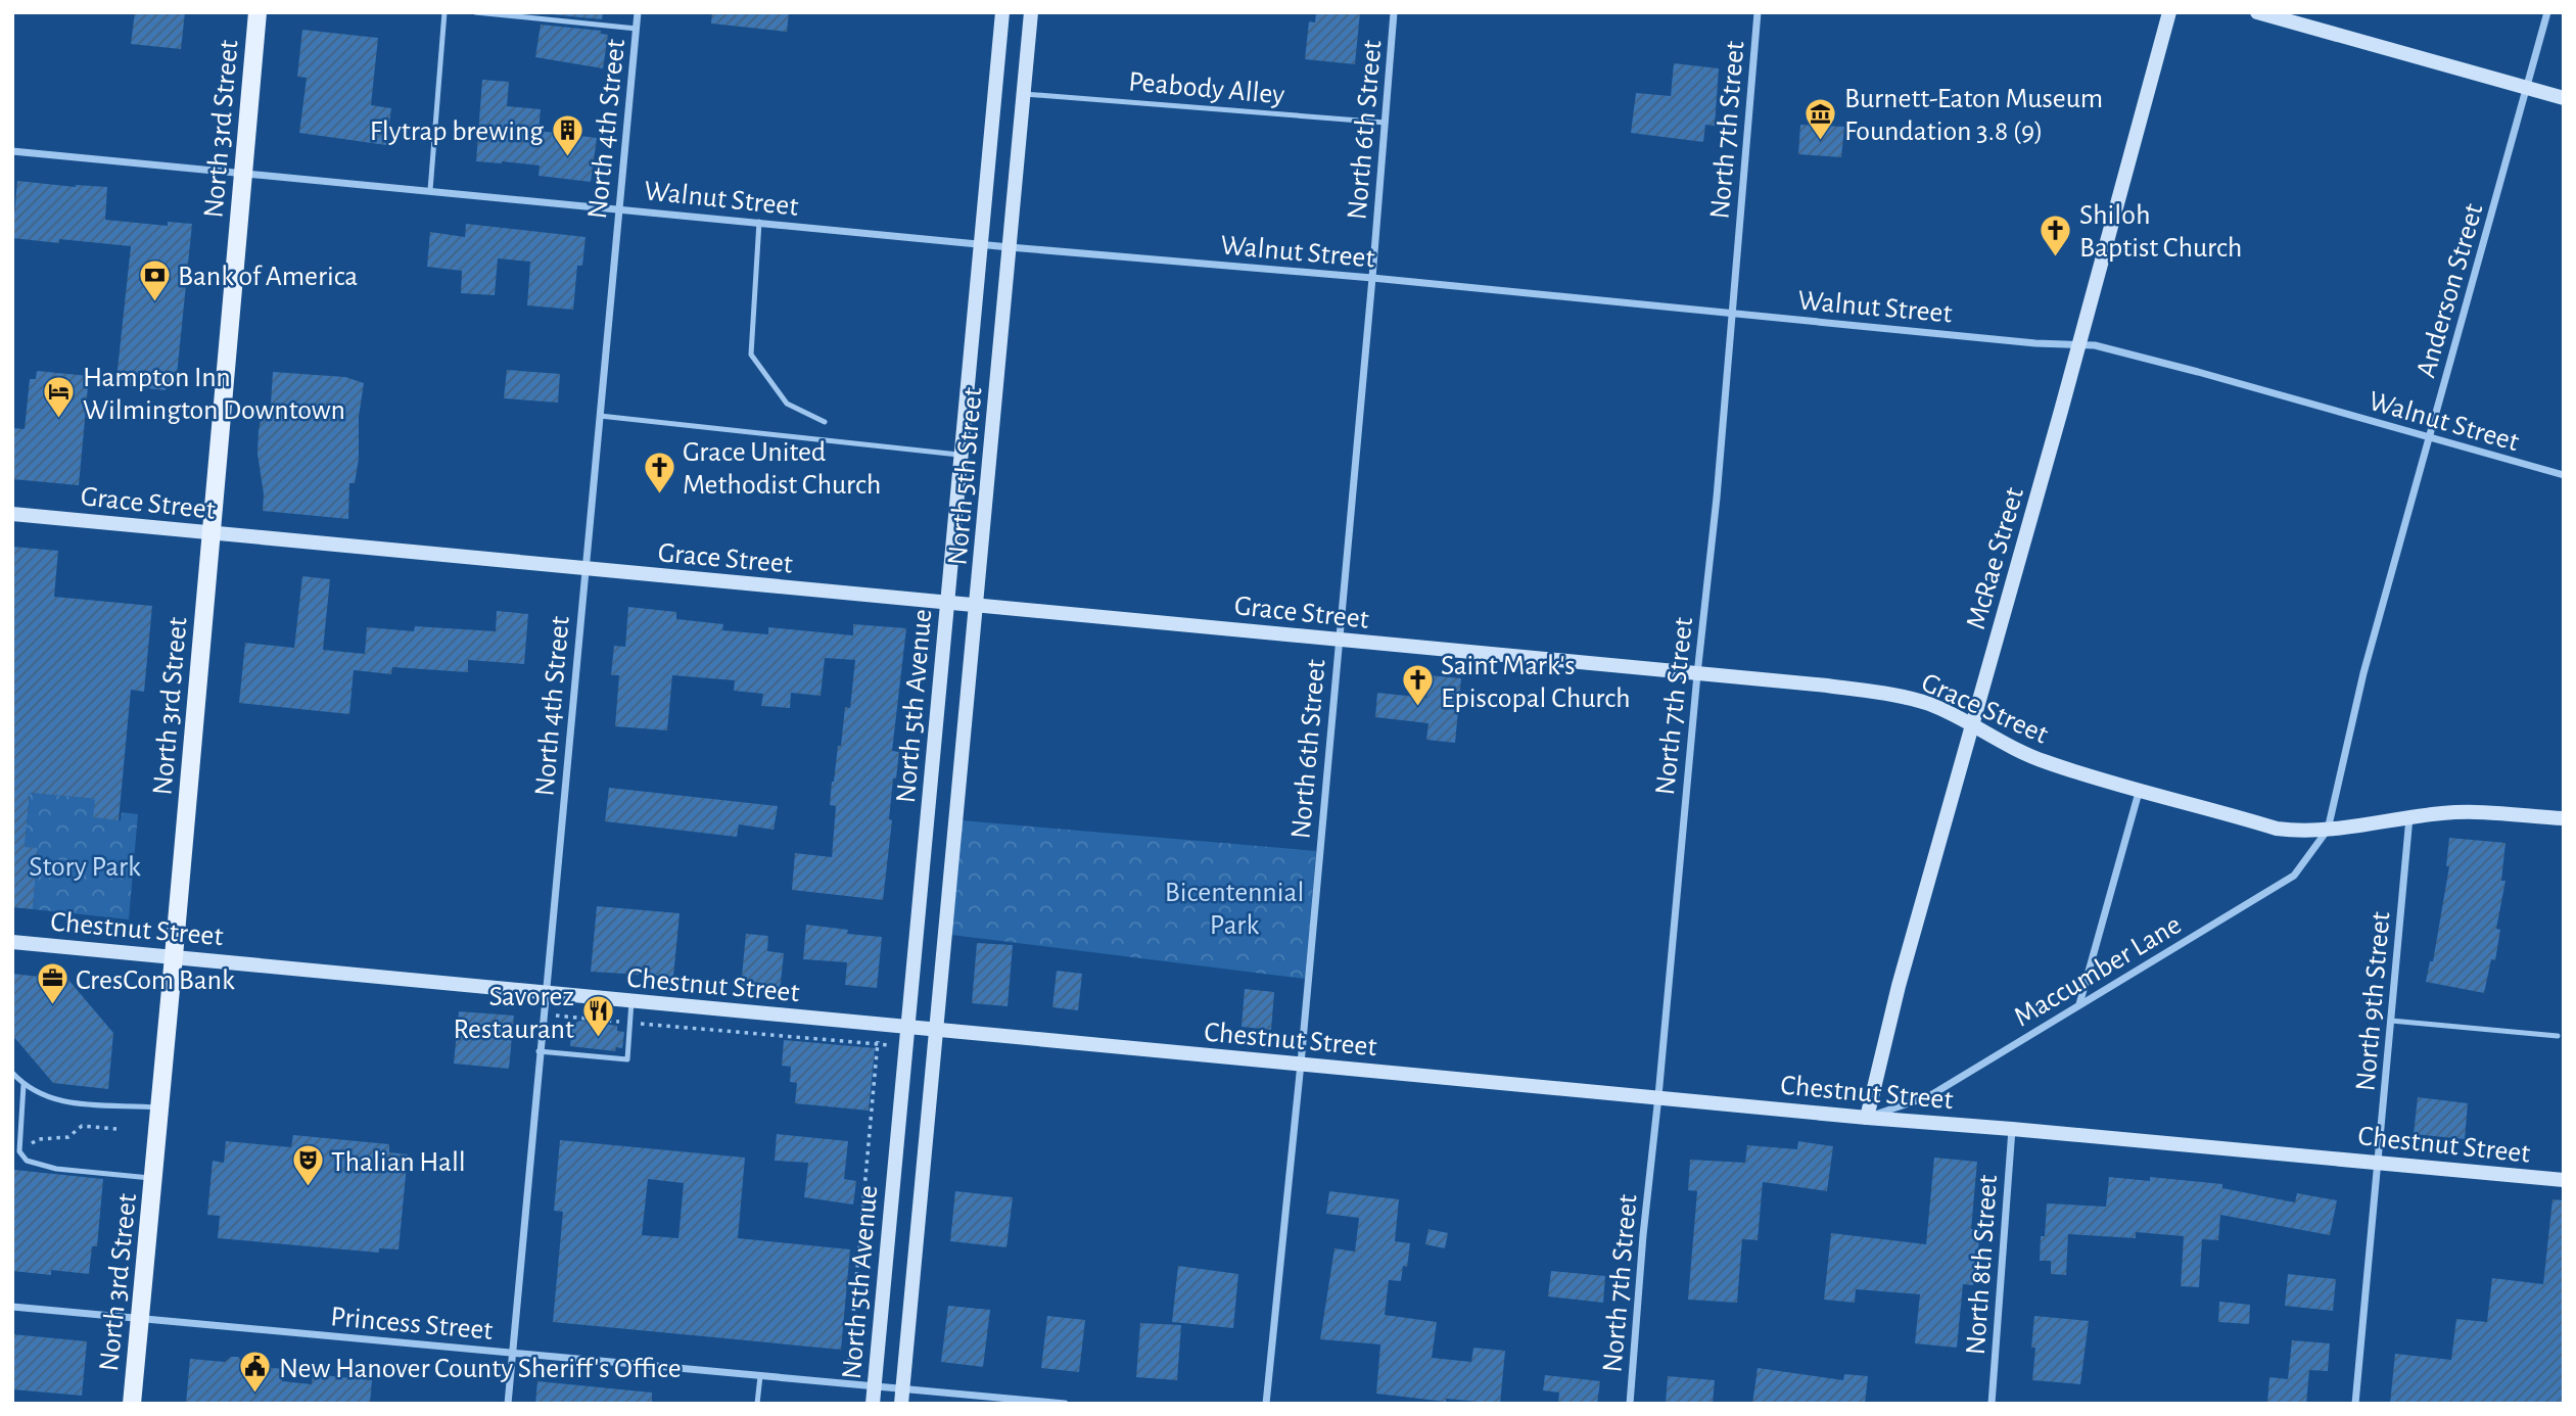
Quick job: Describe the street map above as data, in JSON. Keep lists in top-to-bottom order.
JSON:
{
  "streets": {
    "main road": ["North 3rd Street"],
    "street": [
      "North 4th Street",
      "North 6th Street",
      "North 7th Street",
      "Walnut Street",
      "Anderson Street",
      "North 5th Street",
      "Grace Street",
      "McRae Street",
      "North 5th Avenue",
      "Chestnut Street",
      "Maccumber Lane",
      "North 9th Street",
      "North 8th Street",
      "Princess Street"
    ],
    "lane": ["Peabody Alley"]
  },
  "crossings": [
    ["Peabody Alley", "North 6th Street"],
    ["Peabody Alley", "North 5th Street"],
    ["North 3rd Street", "Walnut Street"],
    ["North 3rd Street", "Grace Street"],
    ["North 3rd Street", "Chestnut Street"],
    ["North 3rd Street", "Princess Street"],
    ["North 4th Street", "Walnut Street"],
    ["North 4th Street", "Grace Street"],
    ["North 4th Street", "Chestnut Street"],
    ["North 4th Street", "Princess Street"],
    ["North 6th Street", "Walnut Street"],
    ["North 6th Street", "Grace Street"],
    ["North 6th Street", "Chestnut Street"],
    ["North 7th Street", "Walnut Street"],
    ["North 7th Street", "Grace Street"],
    ["North 7th Street", "Chestnut Street"],
    ["Walnut Street", "Anderson Street"],
    ["Walnut Street", "North 5th Street"],
    ["Walnut Street", "McRae Street"],
    ["Walnut Street", "North 5th Avenue"],
    ["Anderson Street", "Grace Street"],
    ["Anderson Street", "Maccumber Lane"],
    ["North 5th Street", "Grace Street"],
    ["North 5th Street", "North 5th Avenue"],
    ["North 5th Street", "Chestnut Street"],
    ["Grace Street", "McRae Street"],
    ["Grace Street", "North 5th Avenue"],
    ["Grace Street", "Maccumber Lane"],
    ["Grace Street", "North 9th Street"],
    ["McRae Street", "Chestnut Street"],
    ["McRae Street", "Maccumber Lane"],
    ["North 5th Avenue", "Chestnut Street"],
    ["North 5th Avenue", "Princess Street"],
    ["Chestnut Street", "Maccumber Lane"],
    ["Chestnut Street", "North 9th Street"],
    ["Chestnut Street", "North 8th Street"]
  ],
  "parks": ["Story Park", "Bicentennial Park"],
  "places": {
    "museum": ["Burnett-Eaton Museum Foundation 3.8 (9)"],
    "building": ["Flytrap brewing"],
    "church": ["Shiloh Baptist Church", "Grace United Methodist Church", "Saint Mark's Episcopal Church"],
    "bank": ["Bank of America"],
    "hotel": ["Hampton Inn Wilmington Downtown"],
    "office": ["CresCom Bank"],
    "restaurant": ["Savorez Restaurant"],
    "theatre": ["Thalian Hall"],
    "public building": ["New Hanover County Sheriff's Office"]
  }
}
